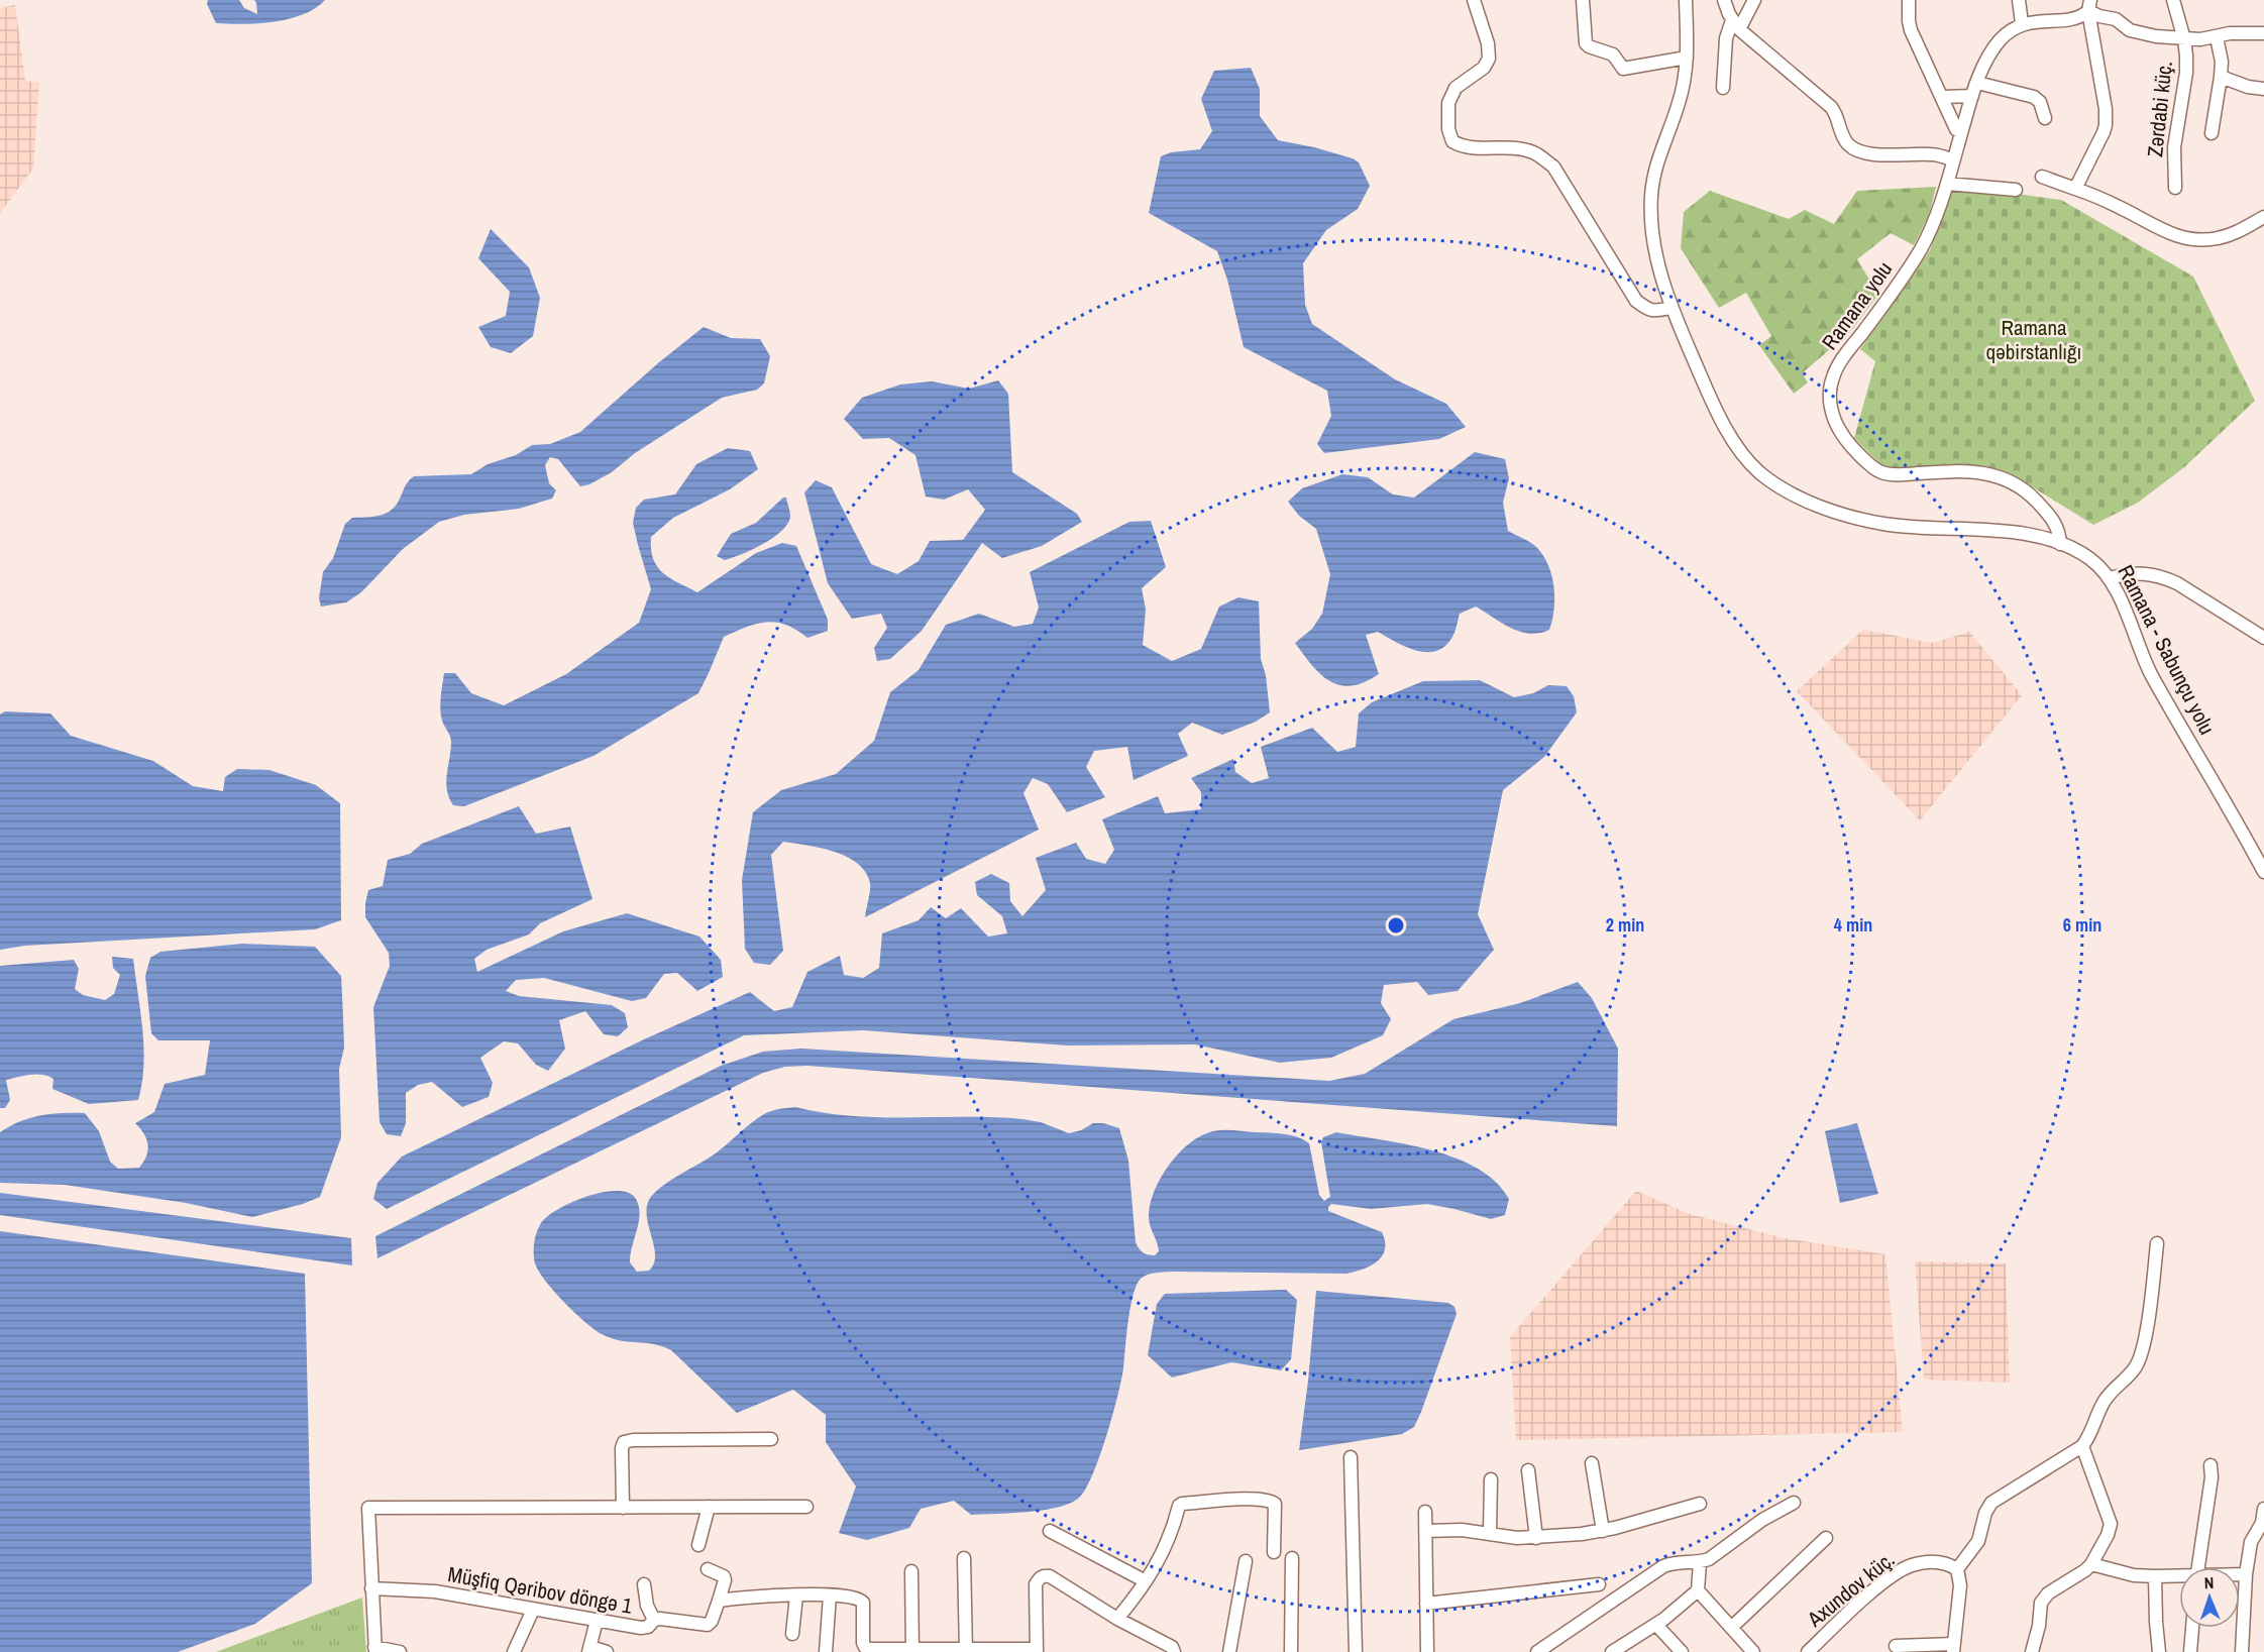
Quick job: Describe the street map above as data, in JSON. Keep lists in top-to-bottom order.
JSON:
{
  "streets": {
    "street": [
      "Zərdabi küç.",
      "Ramana yolu",
      "Ramana - Sabunçu yolu",
      "Axundov küç.",
      "Müşfiq Qəribov döngə 1"
    ]
  },
  "crossings": [
    ["Ramana yolu", "Ramana - Sabunçu yolu"]
  ],
  "parks": ["Ramana qəbirstanlığı"],
  "north": "top",
  "rings": ["2 min", "4 min", "6 min"]
}
